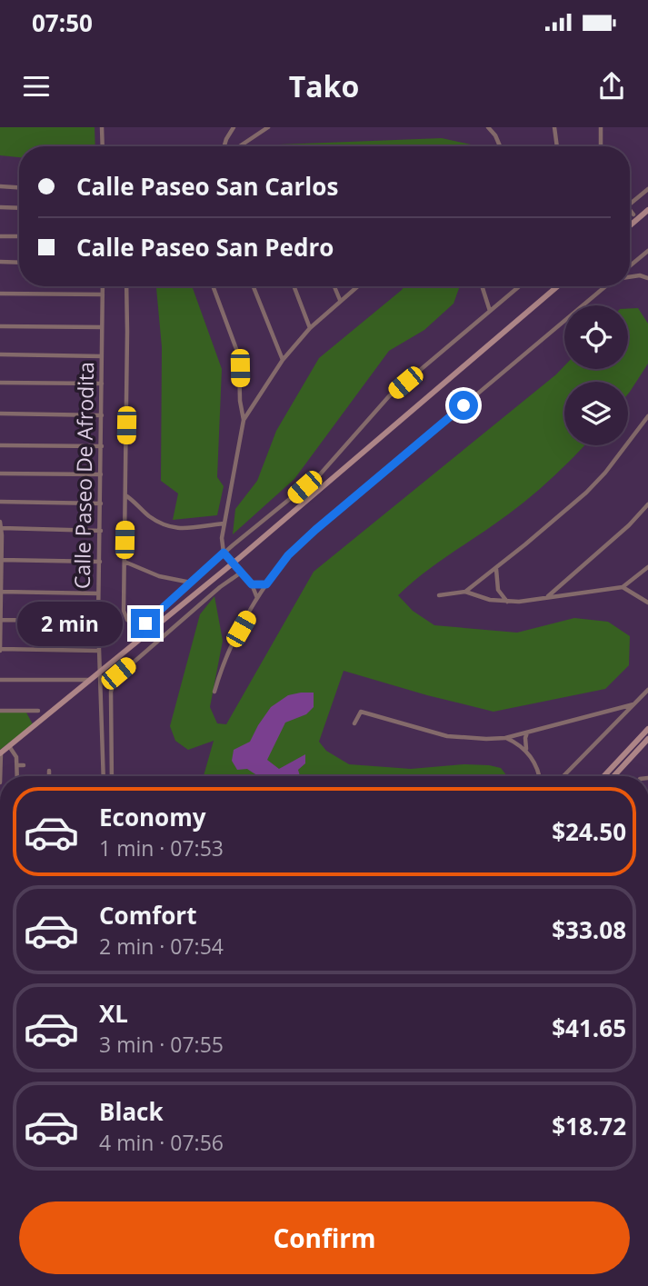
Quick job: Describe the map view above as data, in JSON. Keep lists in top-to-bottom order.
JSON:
{
  "streets": {
    "street": ["Calle Paseo De Afrodita"]
  },
  "page": {
    "status": "07:50",
    "header": "Tako",
    "banner": ["Calle Paseo San Carlos", "Calle Paseo San Pedro"],
    "bubble": "2 min",
    "list": [
      {
        "name": "Economy",
        "note": "1 min · 07:53",
        "value": "$24.50"
      },
      {
        "name": "Comfort",
        "note": "2 min · 07:54",
        "value": "$33.08"
      },
      {
        "name": "XL",
        "note": "3 min · 07:55",
        "value": "$41.65"
      },
      {
        "name": "Black",
        "note": "4 min · 07:56",
        "value": "$18.72"
      }
    ],
    "buttons": "Confirm"
  }
}
